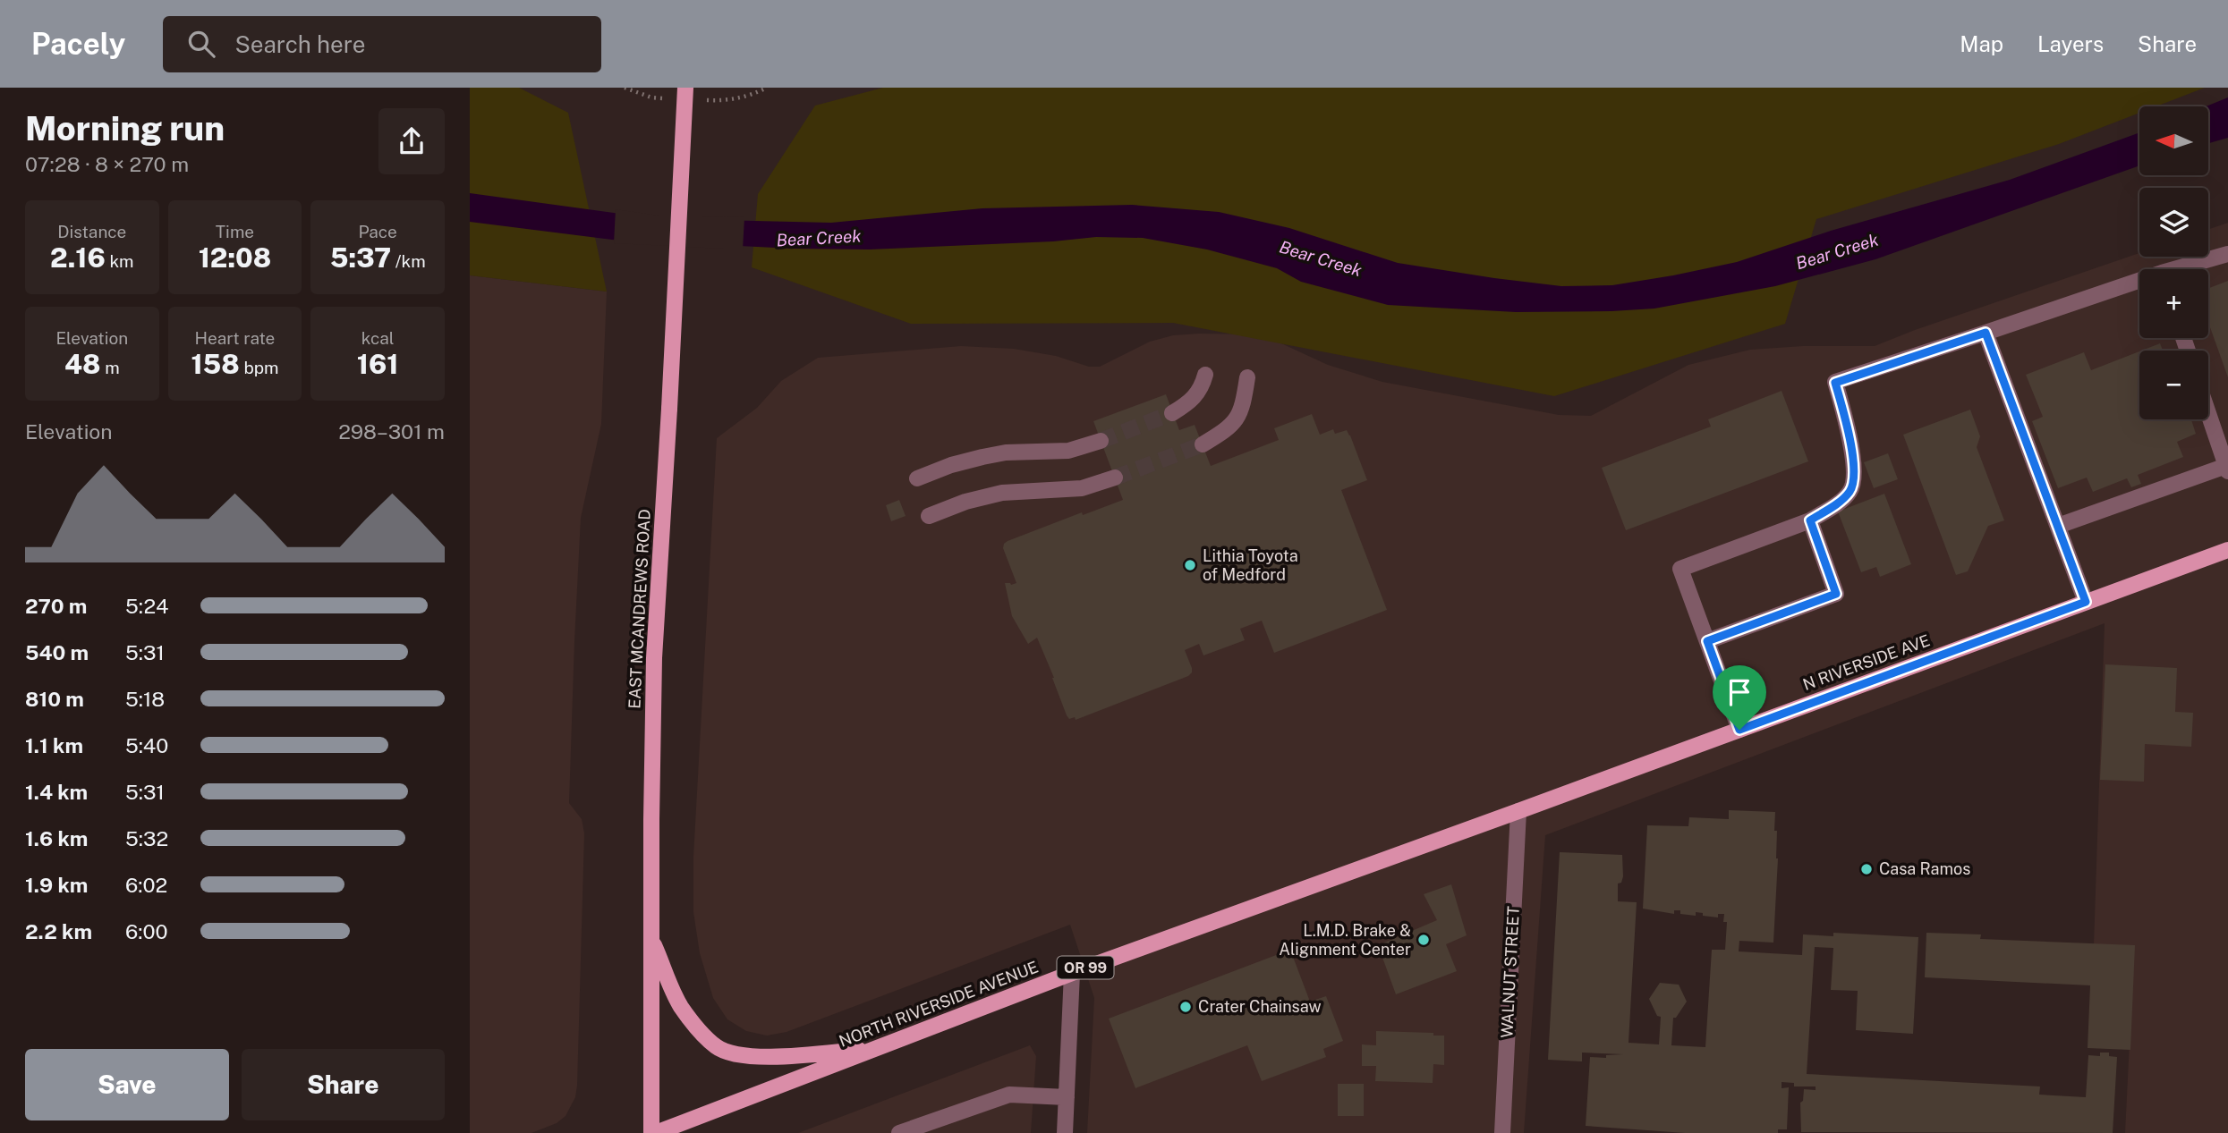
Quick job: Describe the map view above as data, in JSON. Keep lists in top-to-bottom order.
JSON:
{
  "streets": {
    "main road": [
      "EAST MCANDREWS ROAD",
      "N RIVERSIDE AVE",
      "OR 99",
      "NORTH RIVERSIDE AVENUE"
    ],
    "street": ["WALNUT STREET"]
  },
  "crossings": [
    ["EAST MCANDREWS ROAD", "NORTH RIVERSIDE AVENUE"],
    ["N RIVERSIDE AVE", "WALNUT STREET"],
    ["N RIVERSIDE AVE", "NORTH RIVERSIDE AVENUE"],
    ["WALNUT STREET", "NORTH RIVERSIDE AVENUE"]
  ],
  "water": ["Bear Creek"],
  "places": [
    "Lithia Toyota of Medford",
    "Casa Ramos",
    "L.M.D. Brake & Alignment Center",
    "Crater Chainsaw"
  ],
  "north": "left",
  "page": {
    "header": "Pacely",
    "search": "Search here",
    "nav": ["Map", "Layers", "Share"],
    "heading": ["Morning run", "07:28 · 8 × 270 m"],
    "map_buttons": ["+", "−"],
    "stats": [
      ["Distance", "2.16 km"],
      ["Time", "12:08"],
      ["Pace", "5:37 /km"],
      ["Elevation", "48 m"],
      ["Heart rate", "158 bpm"],
      ["kcal", "161"]
    ],
    "chart": ["Elevation", "298–301 m"],
    "list": [
      {
        "name": "270 m",
        "note": "5:24"
      },
      {
        "name": "540 m",
        "note": "5:31"
      },
      {
        "name": "810 m",
        "note": "5:18"
      },
      {
        "name": "1.1 km",
        "note": "5:40"
      },
      {
        "name": "1.4 km",
        "note": "5:31"
      },
      {
        "name": "1.6 km",
        "note": "5:32"
      },
      {
        "name": "1.9 km",
        "note": "6:02"
      },
      {
        "name": "2.2 km",
        "note": "6:00"
      }
    ],
    "buttons": ["Save", "Share"]
  }
}
